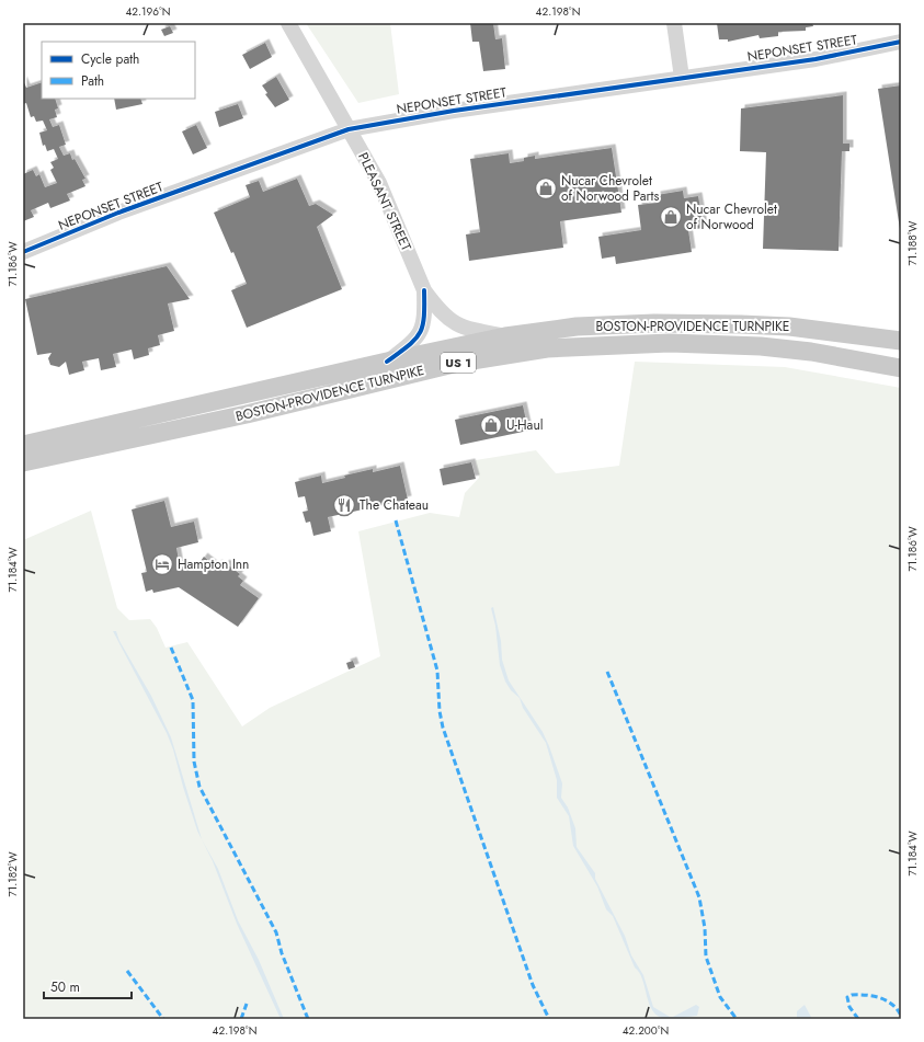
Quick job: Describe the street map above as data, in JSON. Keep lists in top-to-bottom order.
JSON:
{
  "streets": {
    "main road": ["BOSTON-PROVIDENCE TURNPIKE", "US 1"],
    "street": ["NEPONSET STREET", "PLEASANT STREET"]
  },
  "crossings": [
    ["NEPONSET STREET", "PLEASANT STREET"],
    ["PLEASANT STREET", "BOSTON-PROVIDENCE TURNPIKE"]
  ],
  "places": {
    "shop": ["Nucar Chevrolet of Norwood Parts", "Nucar Chevrolet of Norwood", "U-Haul"],
    "restaurant": ["The Chateau"],
    "hotel": ["Hampton Inn"]
  },
  "legend": ["Cycle path", "Path"],
  "scale_bar": "50 m",
  "coordinates": [
    "42.196°N",
    "42.198°N",
    "71.188°W",
    "71.186°W",
    "71.184°W",
    "71.182°W",
    "42.200°N"
  ]
}
